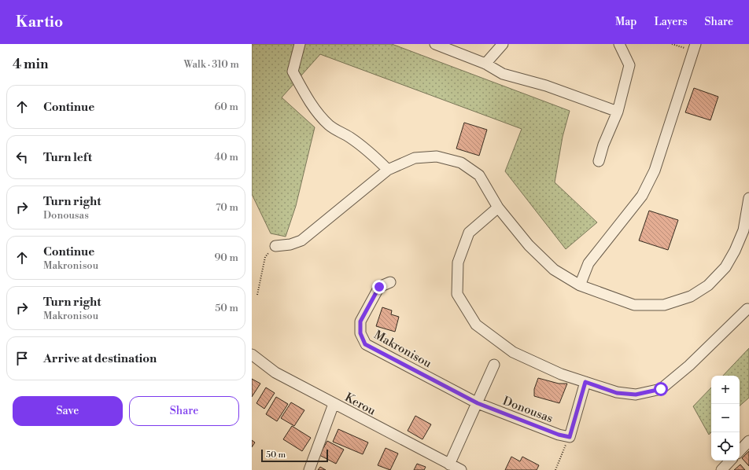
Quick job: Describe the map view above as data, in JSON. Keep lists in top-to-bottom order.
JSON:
{
  "streets": {
    "street": ["Makronisou", "Kerou", "Donousas"]
  },
  "crossings": [
    ["Makronisou", "Donousas"]
  ],
  "scale_bar": "50 m",
  "page": {
    "header": "Kartio",
    "nav": ["Map", "Layers", "Share"],
    "heading": ["4 min", "Walk · 310 m"],
    "list": [
      ["Continue", "60 m"],
      ["Turn left", "40 m"],
      ["Turn right", "Donousas", "70 m"],
      ["Continue", "Makronisou", "90 m"],
      ["Turn right", "Makronisou", "50 m"],
      "Arrive at destination"
    ],
    "map_buttons": ["+", "−"],
    "buttons": ["Save", "Share"],
    "scale": "50 m"
  }
}
